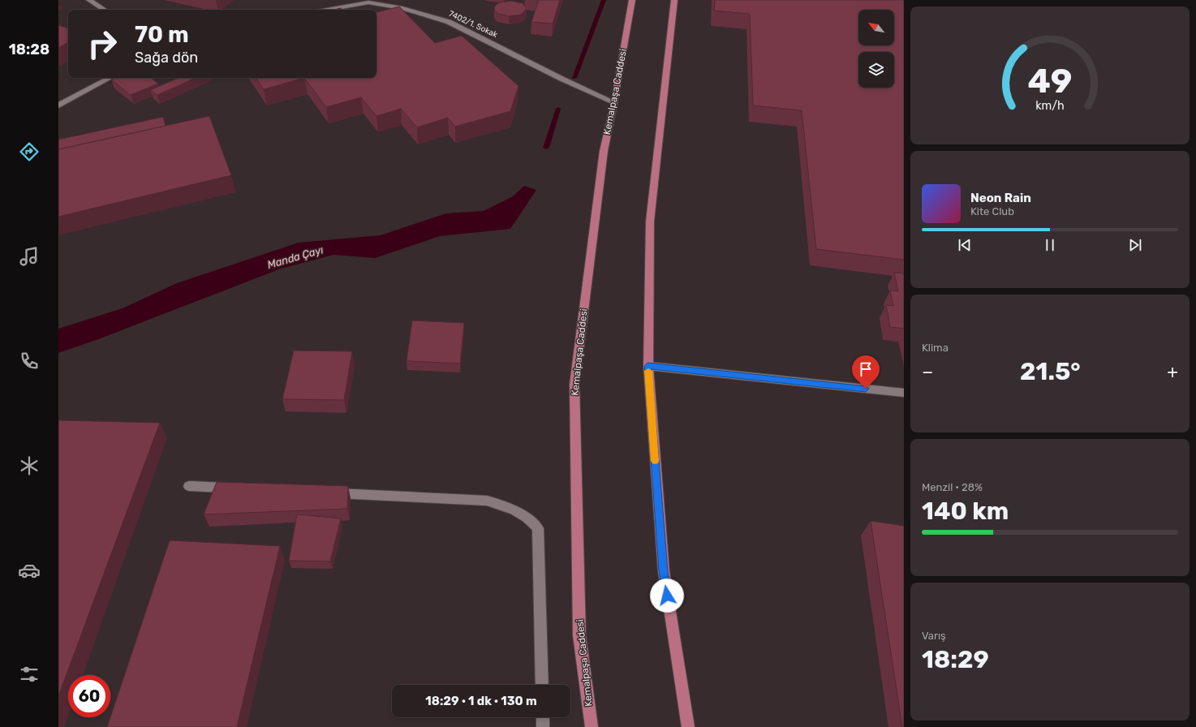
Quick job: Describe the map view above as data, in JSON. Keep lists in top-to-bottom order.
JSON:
{
  "streets": {
    "main road": ["Kemalpaşa Caddesi"],
    "street": ["7402/1. Sokak"]
  },
  "crossings": [
    ["7402/1. Sokak", "Kemalpaşa Caddesi"]
  ],
  "water": ["Manda Çayı"],
  "north": "top left",
  "page": {
    "tabs": "18:28",
    "turn": ["70 m", "Sağa dön"],
    "song": ["Neon Rain", "Kite Club"],
    "tile": [
      "Klima",
      ["Menzil · 28%", "140 km"],
      ["Varış", "18:29"]
    ],
    "heat": ["−", "21.5°", "+"],
    "limit": "60",
    "trip": "18:29 · 1 dk · 130 m",
    "gauge": ["49", "km/h"]
  }
}
